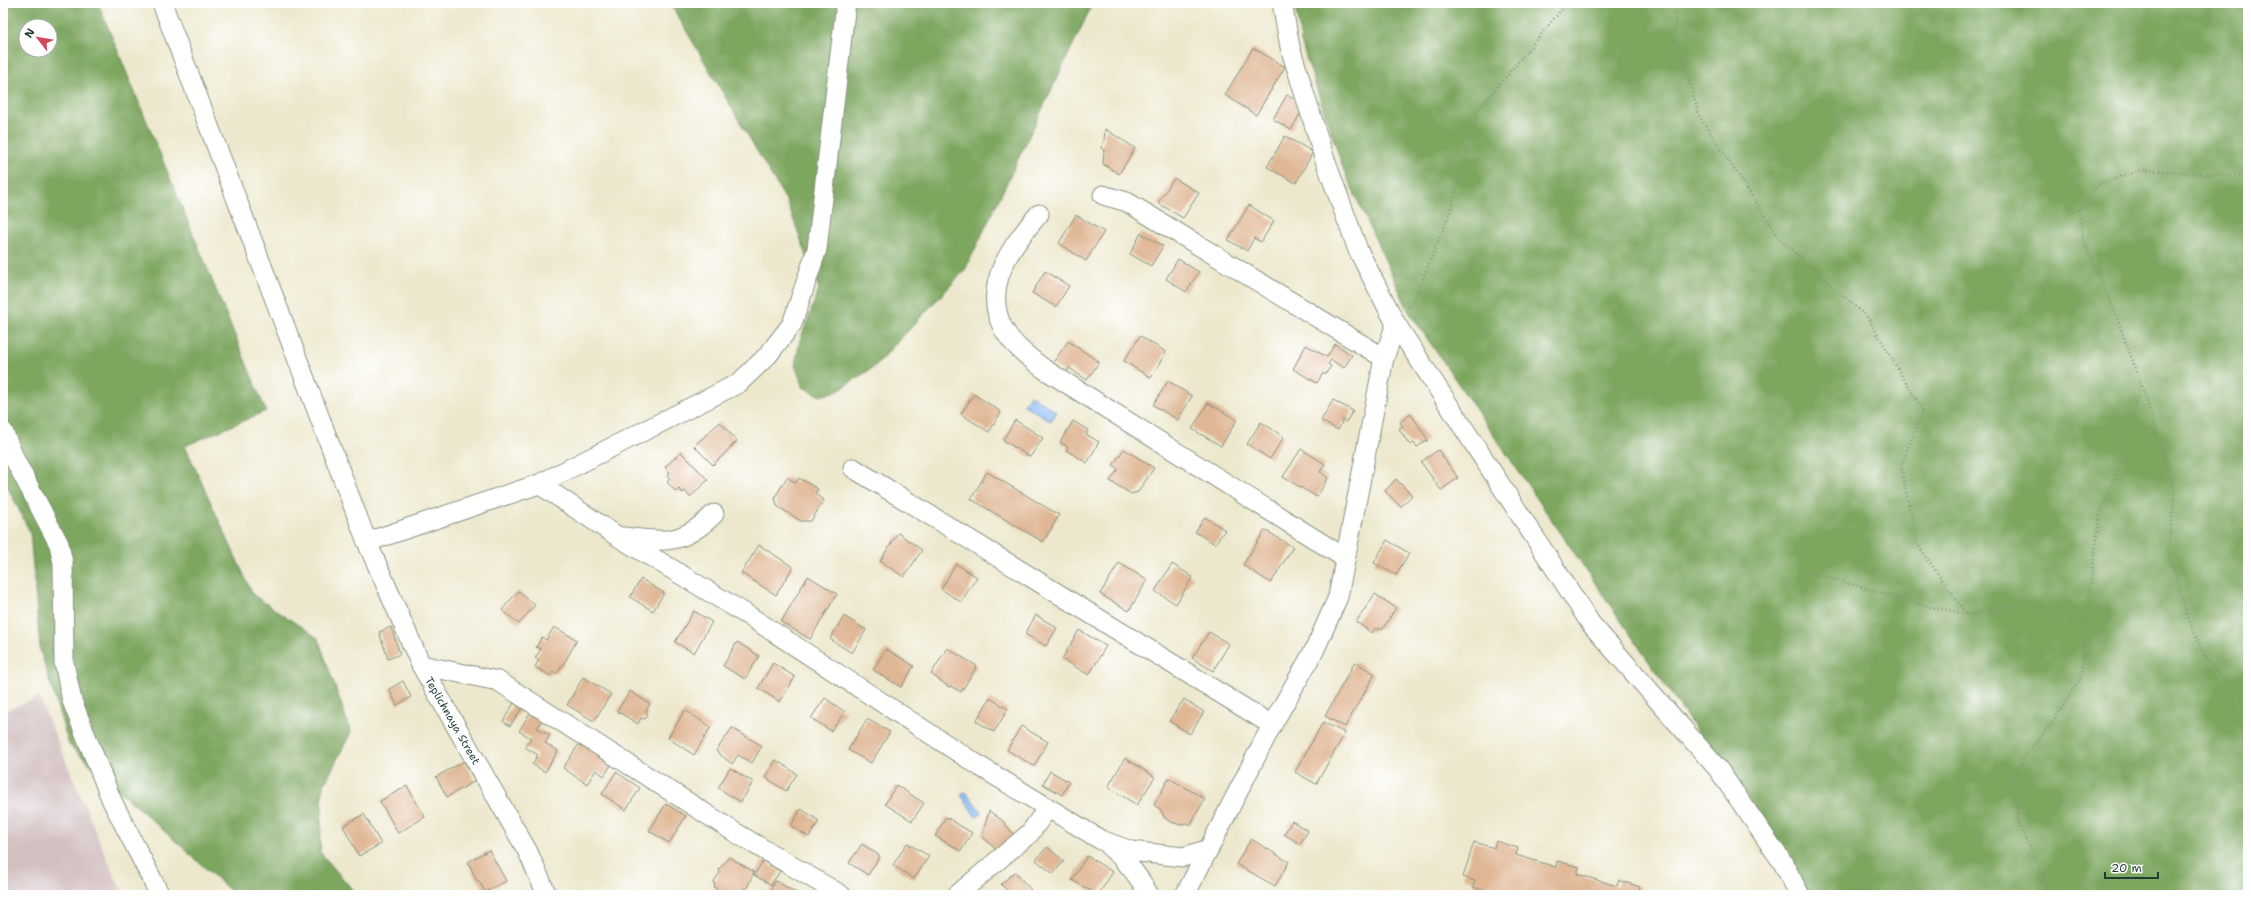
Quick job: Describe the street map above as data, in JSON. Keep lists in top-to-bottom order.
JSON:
{
  "streets": {
    "street": ["Teplichnaya Street"]
  },
  "scale_bar": "20 m",
  "north": "top left"
}
